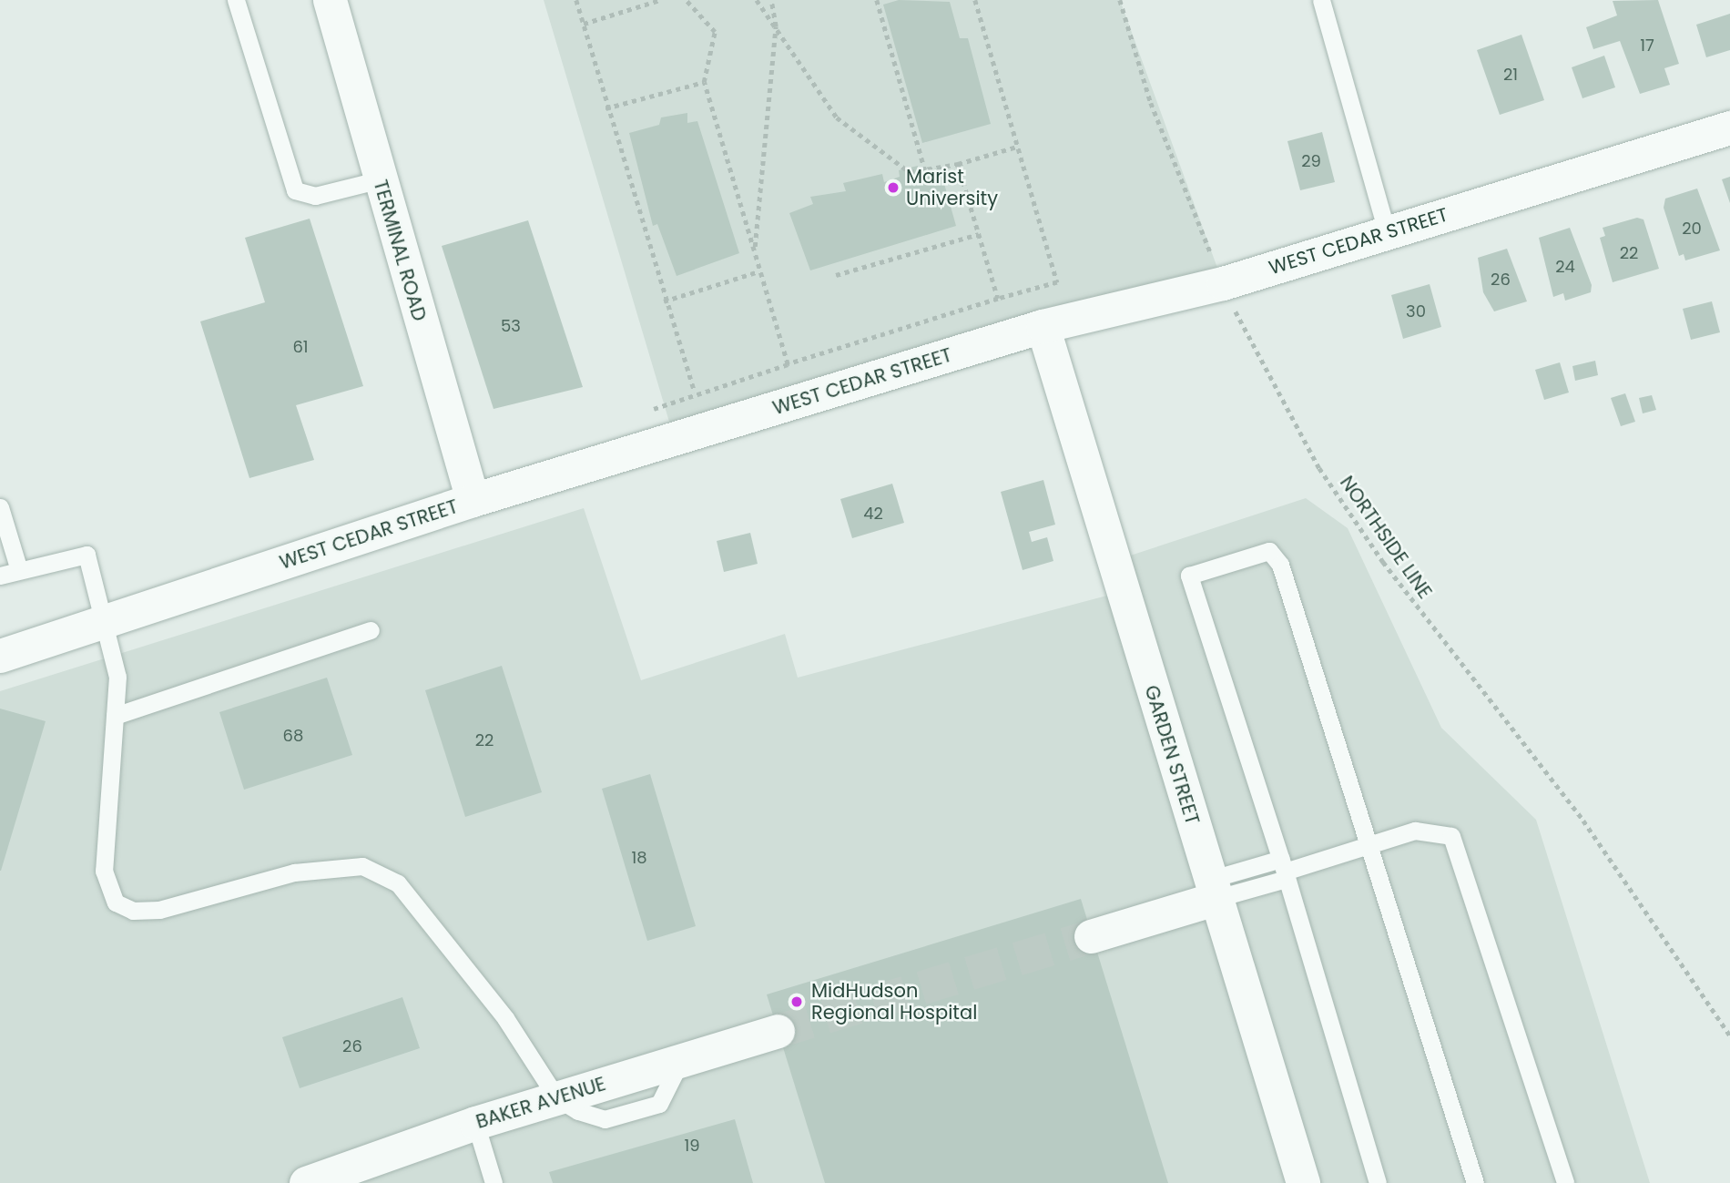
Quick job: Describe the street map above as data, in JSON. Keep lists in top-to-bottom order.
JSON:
{
  "streets": {
    "street": [
      "WEST CEDAR STREET",
      "TERMINAL ROAD",
      "GARDEN STREET",
      "BAKER AVENUE"
    ],
    "path": ["NORTHSIDE LINE"]
  },
  "crossings": [
    ["WEST CEDAR STREET", "TERMINAL ROAD"],
    ["WEST CEDAR STREET", "NORTHSIDE LINE"],
    ["WEST CEDAR STREET", "GARDEN STREET"]
  ],
  "places": ["Marist University", "MidHudson Regional Hospital"],
  "house_numbers": [
    "17",
    "21",
    "29",
    "20",
    "22",
    "24",
    "26",
    "30",
    "53",
    "61",
    "42",
    "68",
    "22",
    "18",
    "26",
    "19"
  ]
}
